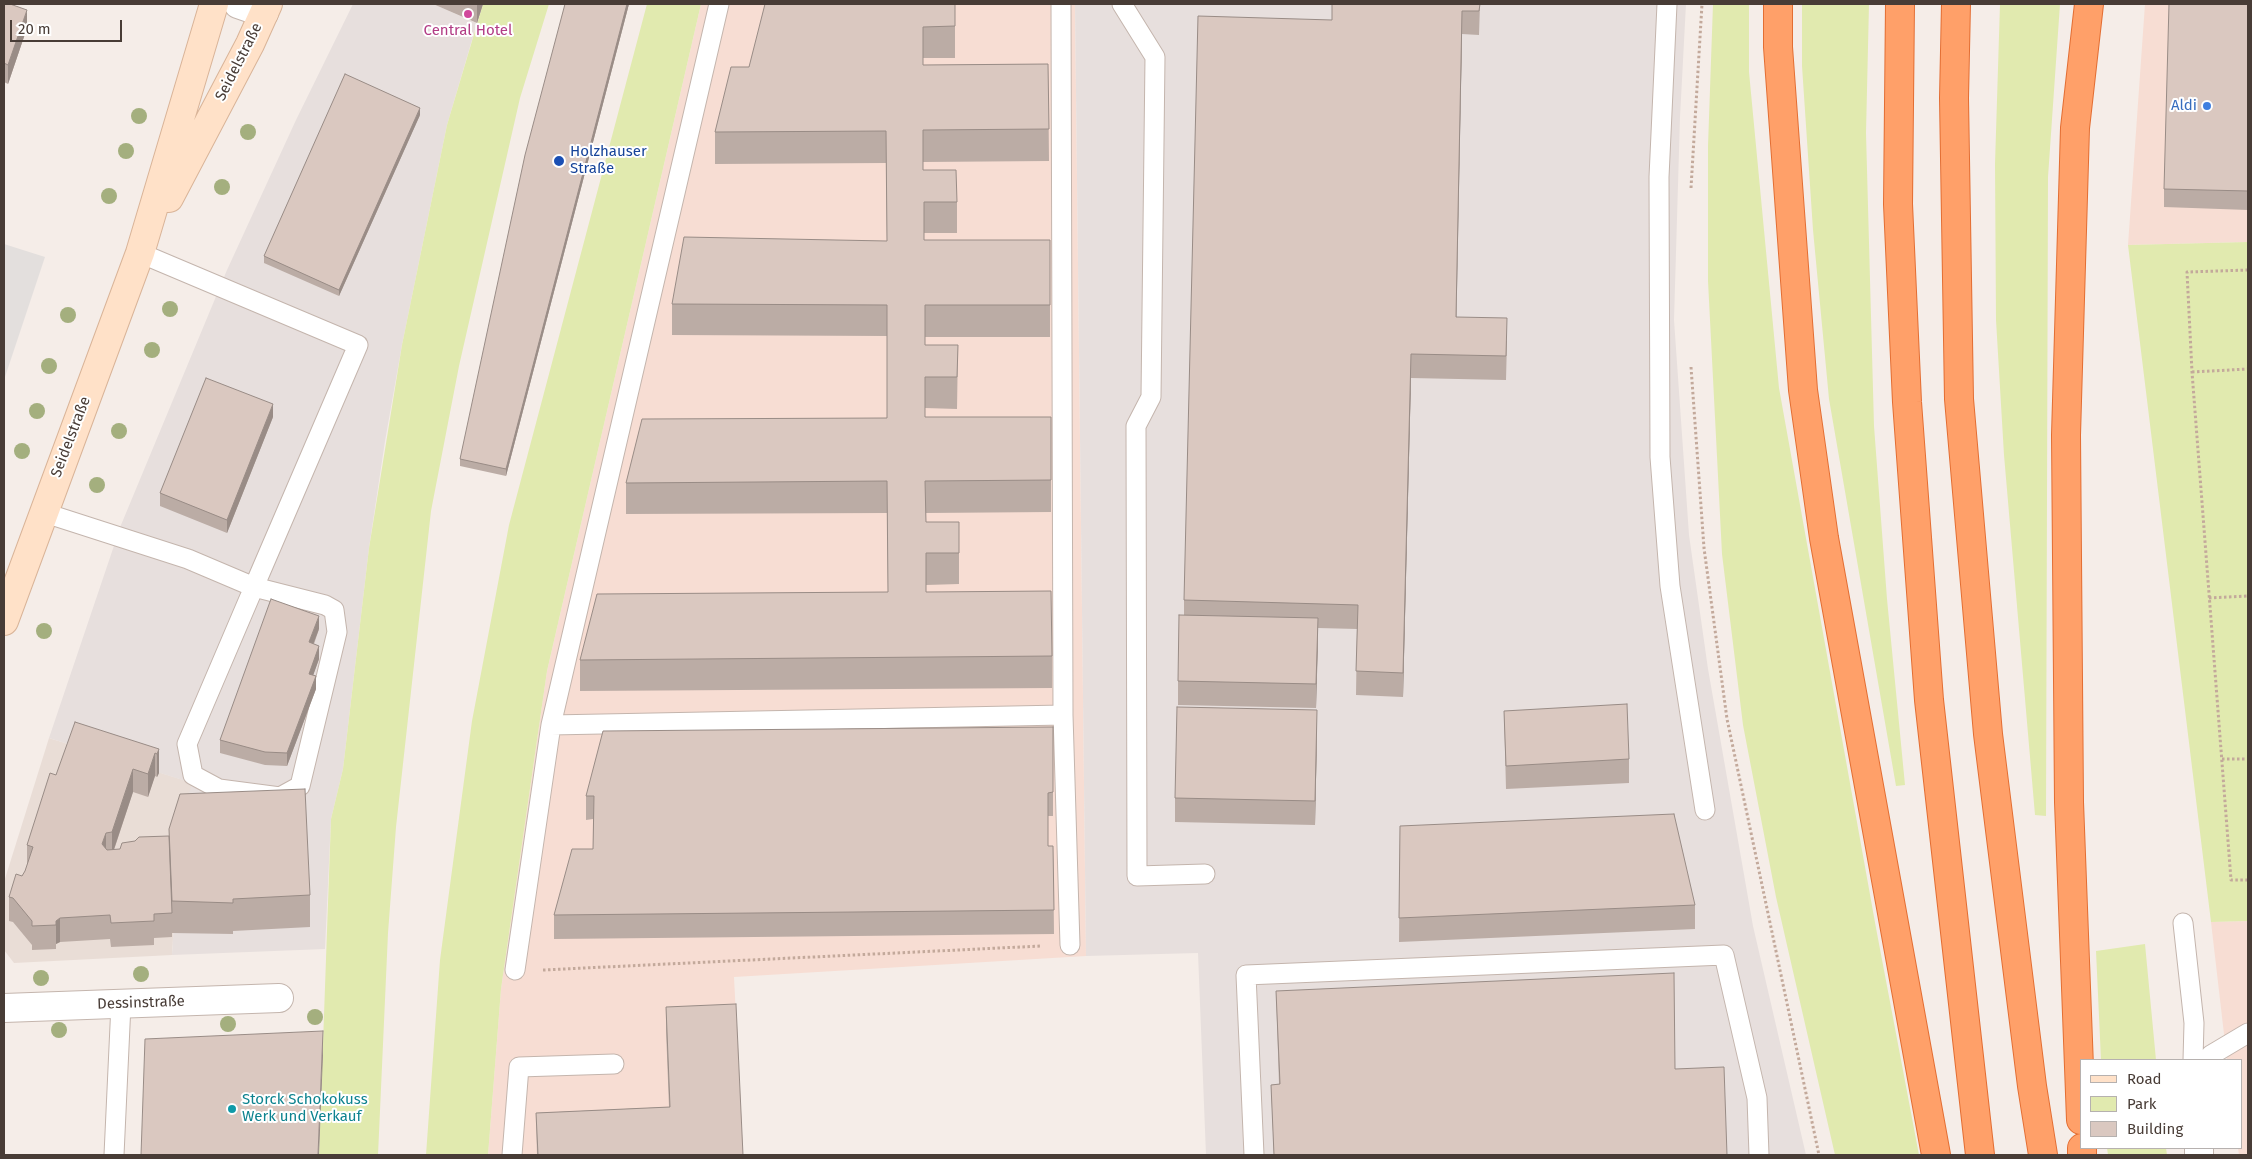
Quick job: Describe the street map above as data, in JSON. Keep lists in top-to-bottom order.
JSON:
{
  "streets": {
    "main road": ["Seidelstraße"],
    "street": ["Dessinstraße"]
  },
  "places": [
    "Central Hotel",
    "Aldi",
    "Holzhauser Straße",
    "Storck Schokokuss Werk und Verkauf"
  ],
  "legend": ["Road", "Park", "Building"],
  "scale_bar": "20 m"
}
